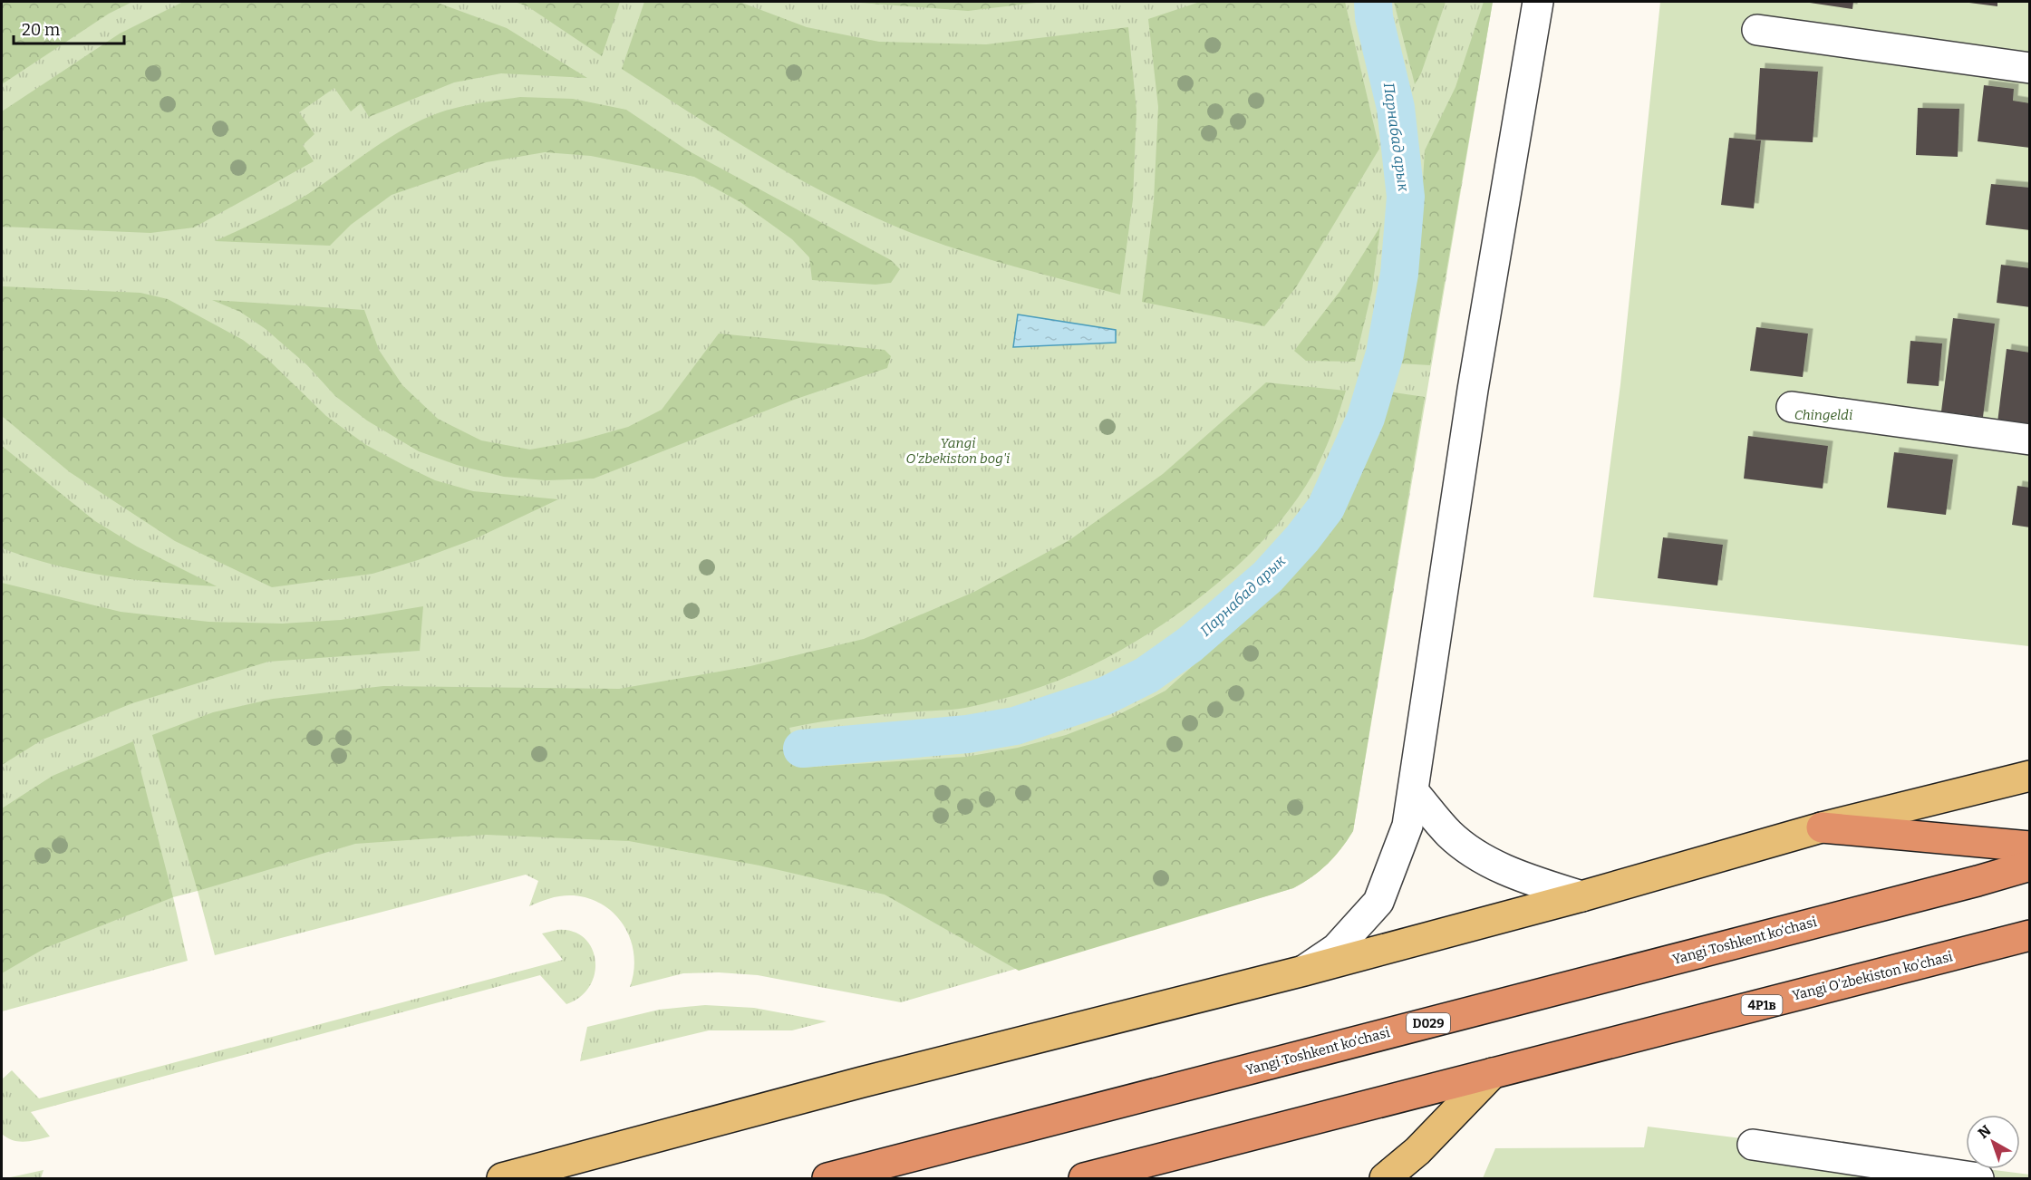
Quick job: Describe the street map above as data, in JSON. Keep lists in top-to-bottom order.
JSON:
{
  "streets": {
    "highway": [
      "Yangi Toshkent ko‘chasi",
      "Yangi O'zbekiston ko'chasi",
      "4Р1в",
      "D029"
    ]
  },
  "water": ["Парнабад арык"],
  "parks": ["Chingeldi", "Yangi O'zbekiston bog'i"],
  "scale_bar": "20 m",
  "north": "top left"
}
